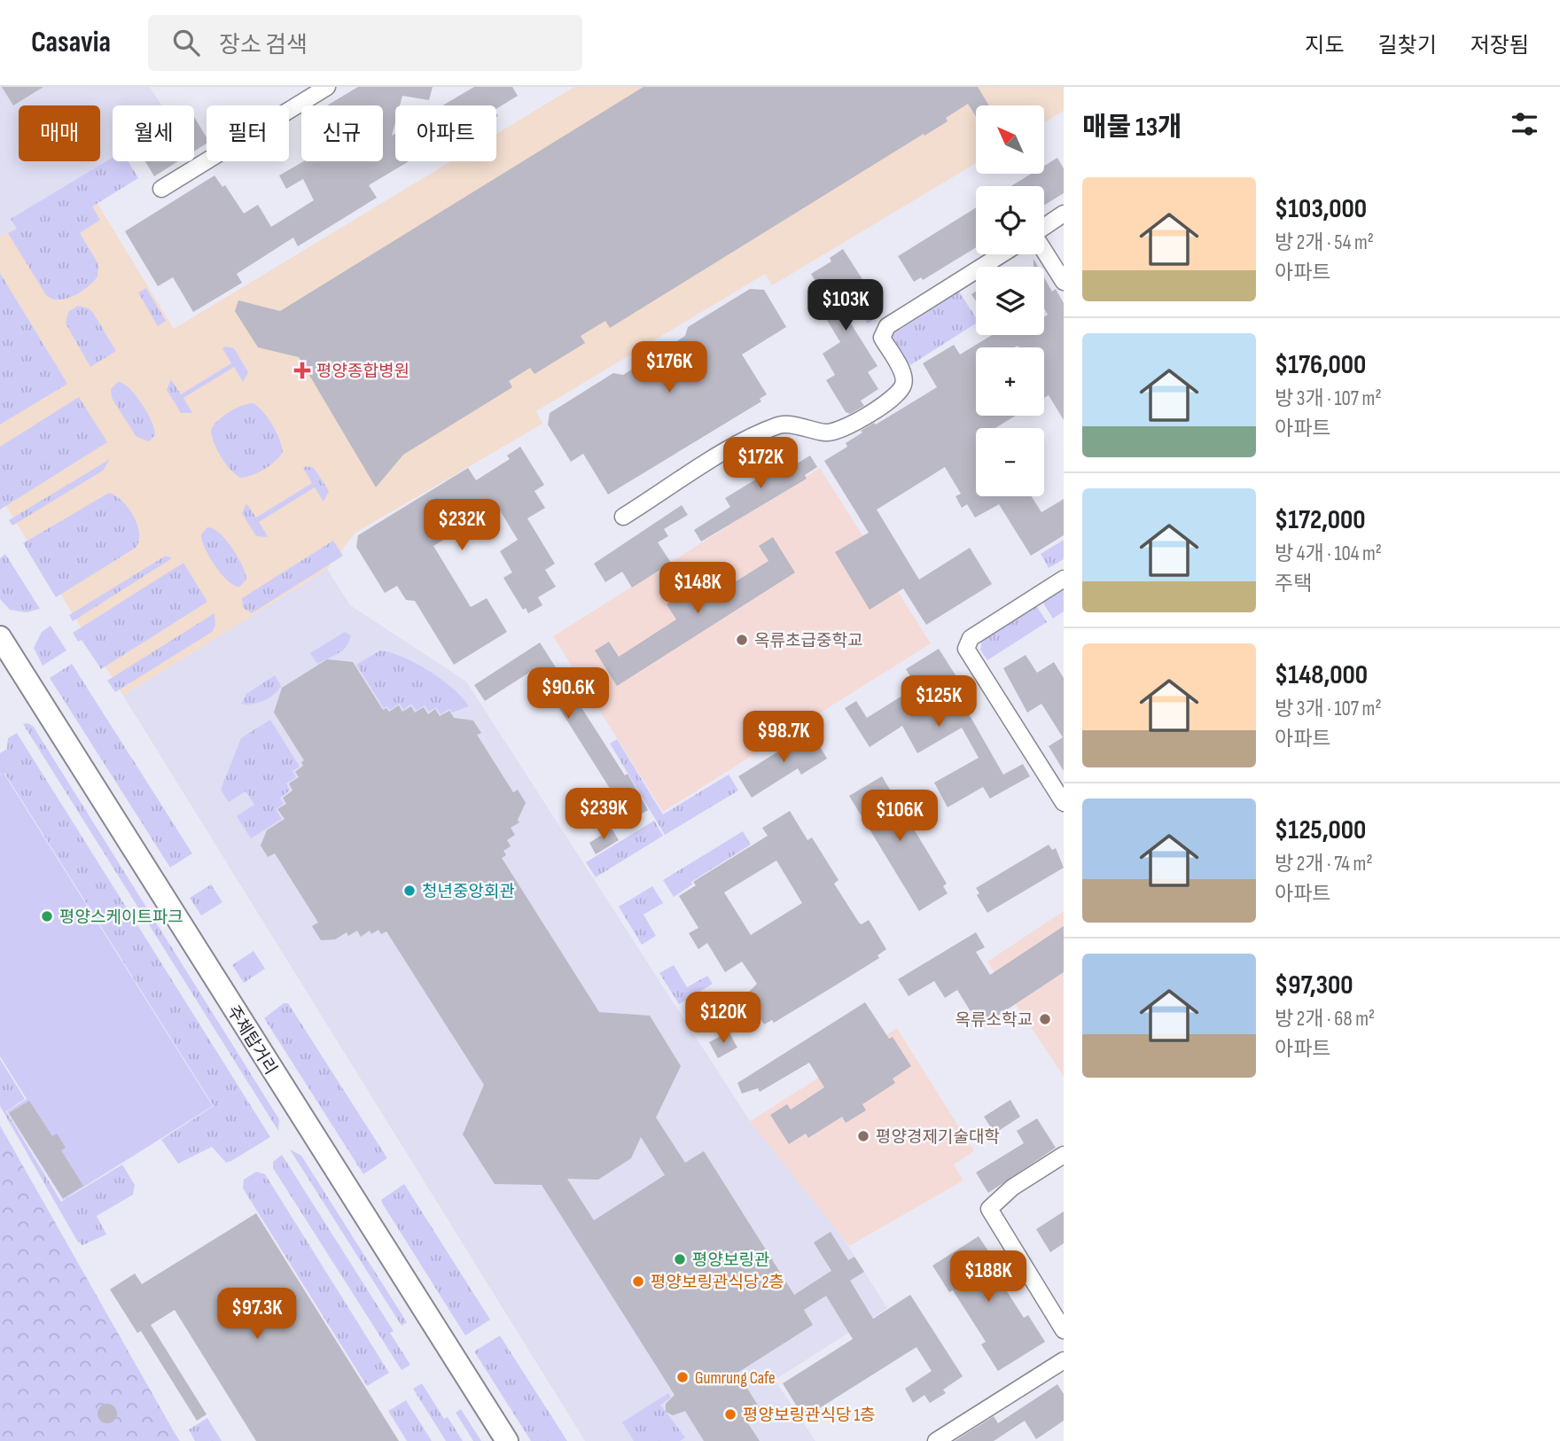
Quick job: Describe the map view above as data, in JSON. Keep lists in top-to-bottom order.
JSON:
{
  "streets": {
    "main road": ["주체탑거리"]
  },
  "places": {
    "health": ["평양종합병원"],
    "other": [
      "옥류초급중학교",
      "청년중앙회관",
      "평양스케이트파크",
      "옥류소학교",
      "평양경제기술대학",
      "평양보링관",
      "평양보링관식당 2층",
      "Gumrung Cafe",
      "평양보링관식당 1층"
    ]
  },
  "north": "top left",
  "page": {
    "header": "Casavia",
    "search": "장소 검색",
    "nav": ["지도", "길찾기", "저장됨"],
    "heading": "매물 13개",
    "map_buttons": ["+", "−"],
    "chip": [
      "매매",
      "월세",
      "필터",
      "신규",
      "아파트"
    ],
    "list": [
      {
        "name": "$103,000",
        "note": "방 2개 · 54 m² · 아파트"
      },
      {
        "name": "$176,000",
        "note": "방 3개 · 107 m² · 아파트"
      },
      {
        "name": "$172,000",
        "note": "방 4개 · 104 m² · 주택"
      },
      {
        "name": "$148,000",
        "note": "방 3개 · 107 m² · 아파트"
      },
      {
        "name": "$125,000",
        "note": "방 2개 · 74 m² · 아파트"
      },
      {
        "name": "$97,300",
        "note": "방 2개 · 68 m² · 아파트"
      }
    ],
    "price": [
      "$103K",
      "$176K",
      "$172K",
      "$232K",
      "$148K",
      "$90.6K",
      "$125K",
      "$98.7K",
      "$239K",
      "$106K",
      "$120K",
      "$188K",
      "$97.3K"
    ]
  }
}
